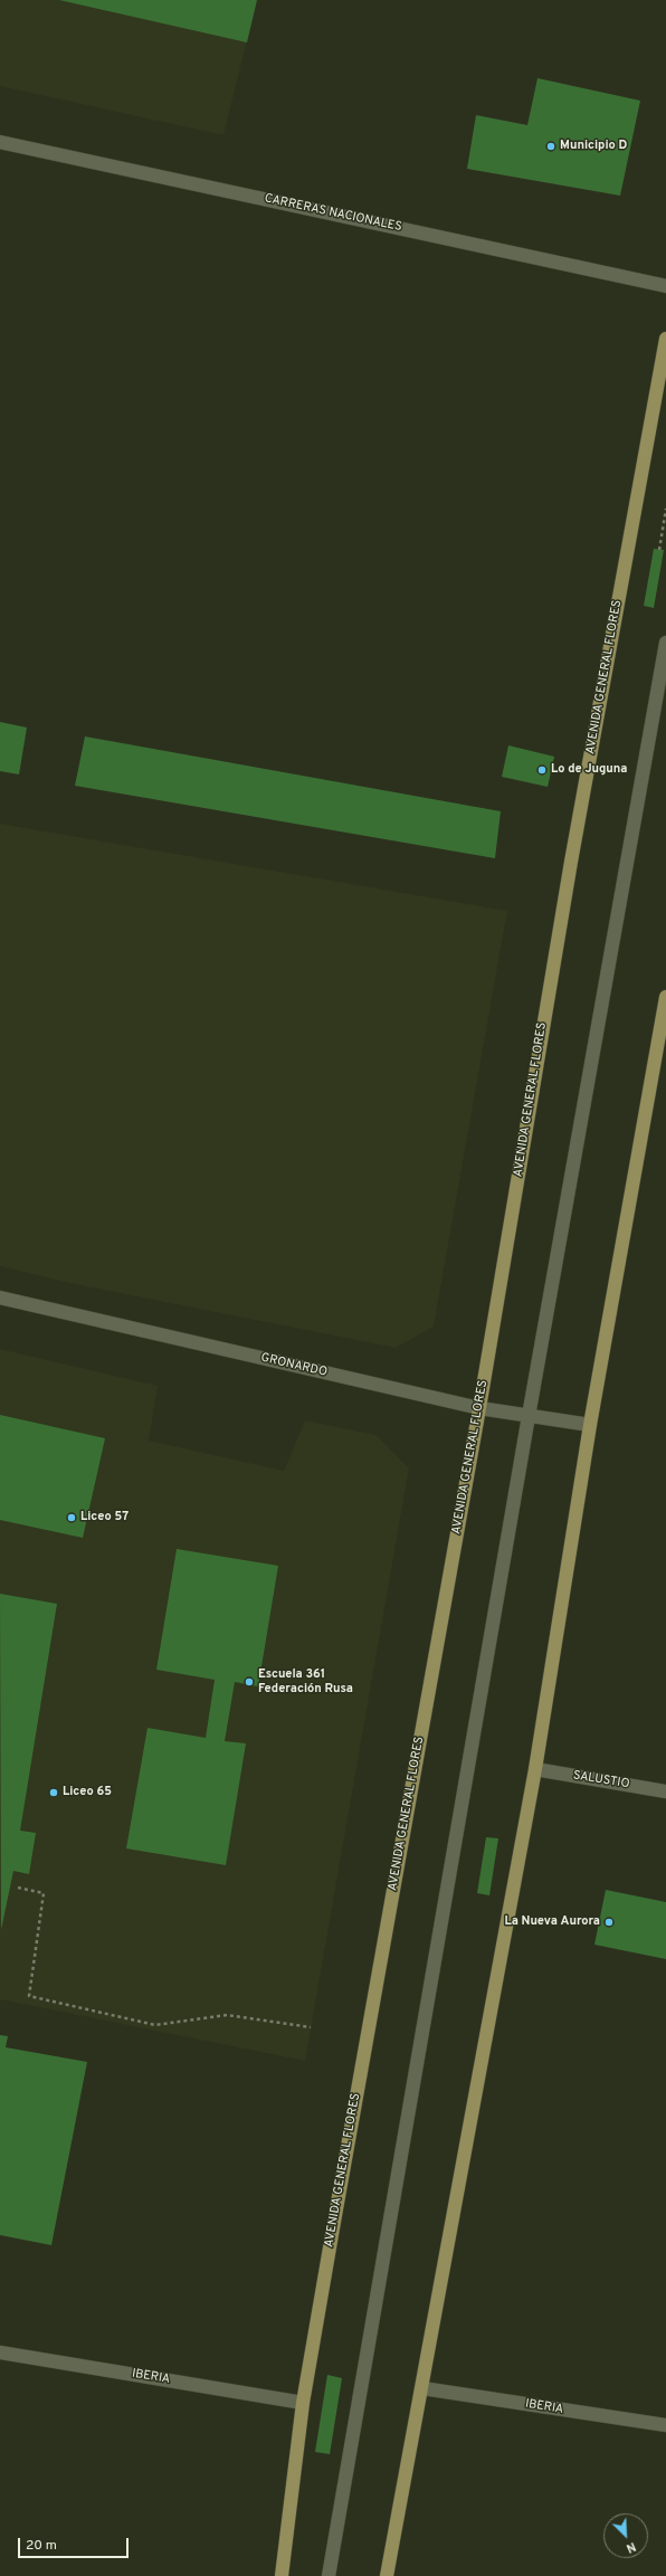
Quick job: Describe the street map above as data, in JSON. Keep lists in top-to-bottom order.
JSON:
{
  "streets": {
    "main road": ["AVENIDA GENERAL FLORES"],
    "street": [
      "CARRERAS NACIONALES",
      "GRONARDO",
      "SALUSTIO",
      "IBERIA"
    ]
  },
  "crossings": [
    ["AVENIDA GENERAL FLORES", "GRONARDO"],
    ["AVENIDA GENERAL FLORES", "IBERIA"]
  ],
  "places": [
    "Municipio D",
    "Lo de Juguna",
    "Liceo 57",
    "Escuela 361 Federación Rusa",
    "Liceo 65",
    "La Nueva Aurora"
  ],
  "scale_bar": "20 m",
  "north": "bottom right"
}
